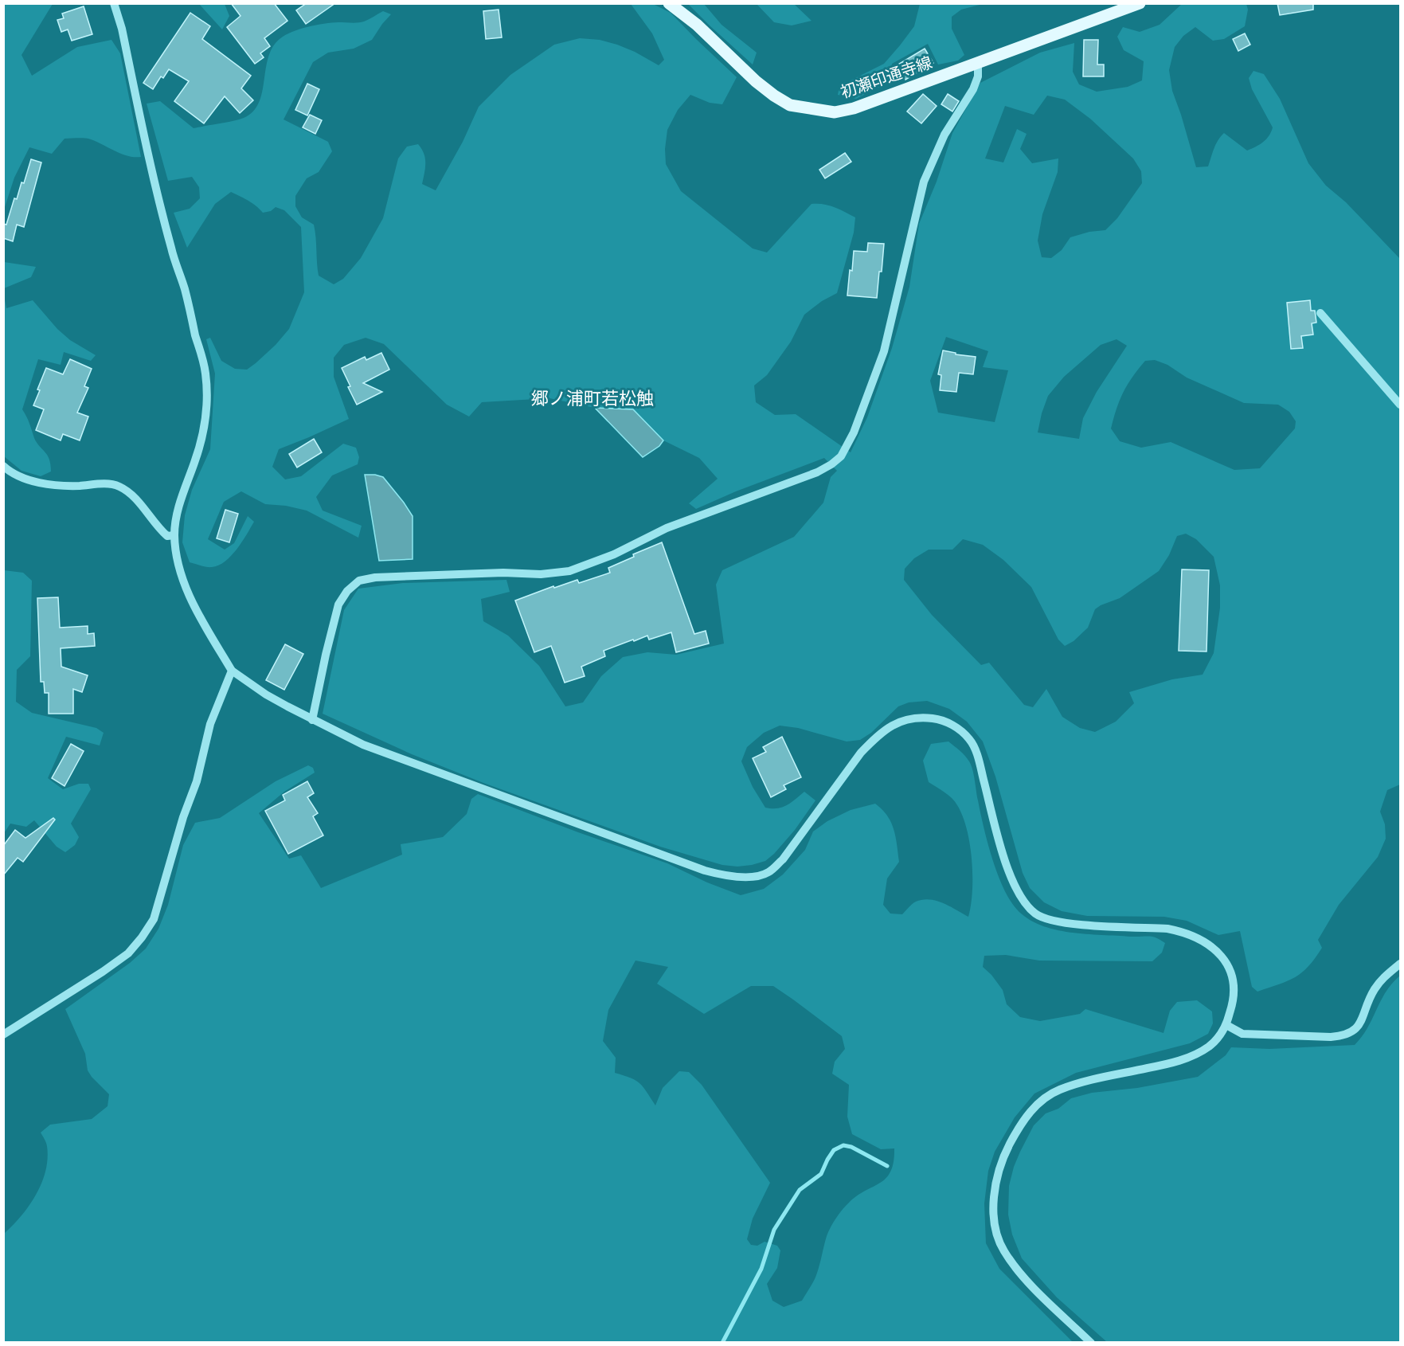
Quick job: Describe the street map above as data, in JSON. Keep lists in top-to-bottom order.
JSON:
{
  "streets": {
    "main road": ["初瀬印通寺線"]
  },
  "districts": ["郷ノ浦町若松触"]
}
